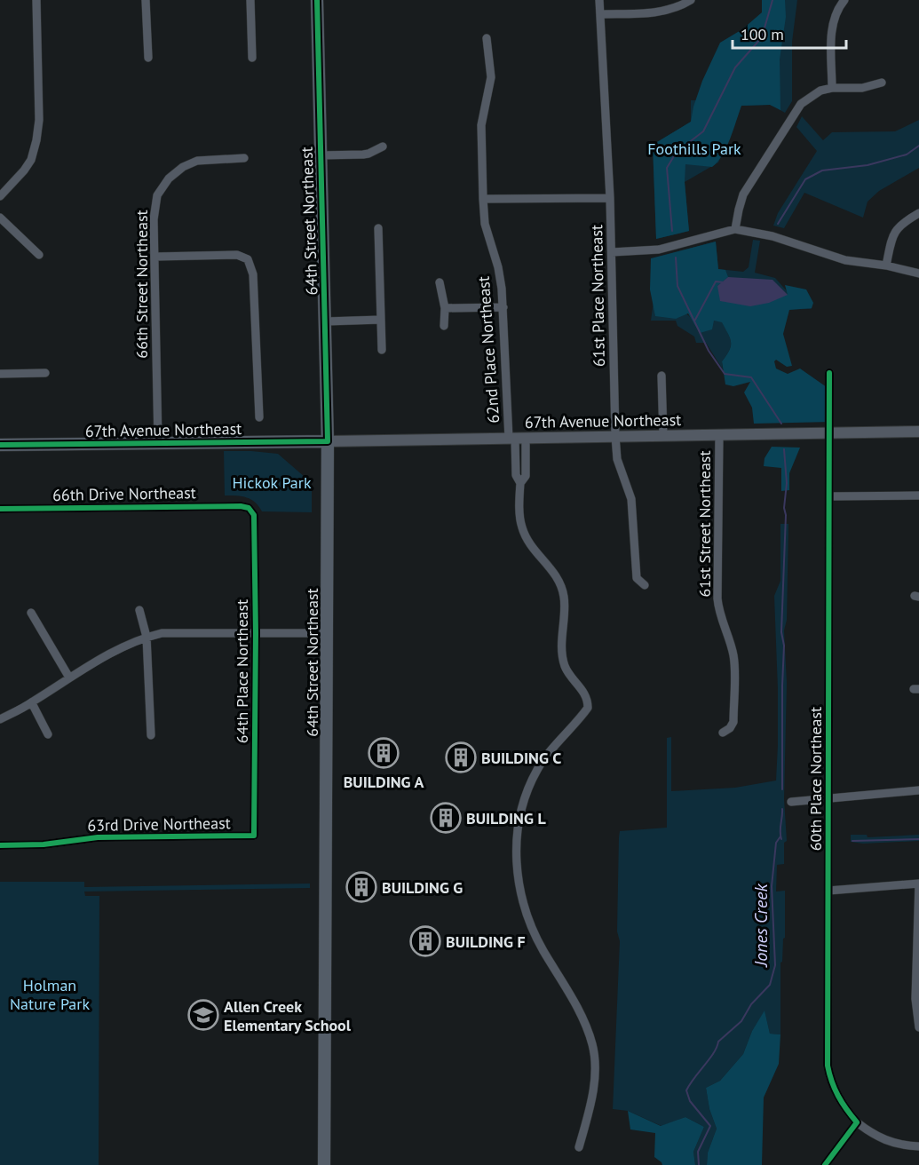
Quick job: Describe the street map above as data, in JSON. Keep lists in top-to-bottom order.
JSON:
{
  "streets": {
    "main road": ["64th Street Northeast", "67th Avenue Northeast"],
    "street": [
      "66th Street Northeast",
      "61st Place Northeast",
      "62nd Place Northeast",
      "66th Drive Northeast",
      "61st Street Northeast",
      "64th Place Northeast",
      "60th Place Northeast",
      "63rd Drive Northeast"
    ]
  },
  "crossings": [
    ["64th Street Northeast", "67th Avenue Northeast"],
    ["66th Street Northeast", "67th Avenue Northeast"],
    ["61st Place Northeast", "67th Avenue Northeast"],
    ["62nd Place Northeast", "67th Avenue Northeast"],
    ["67th Avenue Northeast", "61st Street Northeast"],
    ["67th Avenue Northeast", "60th Place Northeast"],
    ["66th Drive Northeast", "64th Place Northeast"],
    ["64th Place Northeast", "63rd Drive Northeast"]
  ],
  "water": ["Jones Creek"],
  "parks": ["Foothills Park", "Hickok Park", "Holman Nature Park"],
  "places": {
    "building": [
      "BUILDING A",
      "BUILDING C",
      "BUILDING L",
      "BUILDING G",
      "BUILDING F"
    ],
    "school or university": ["Allen Creek Elementary School"]
  },
  "scale_bar": "100 m"
}
